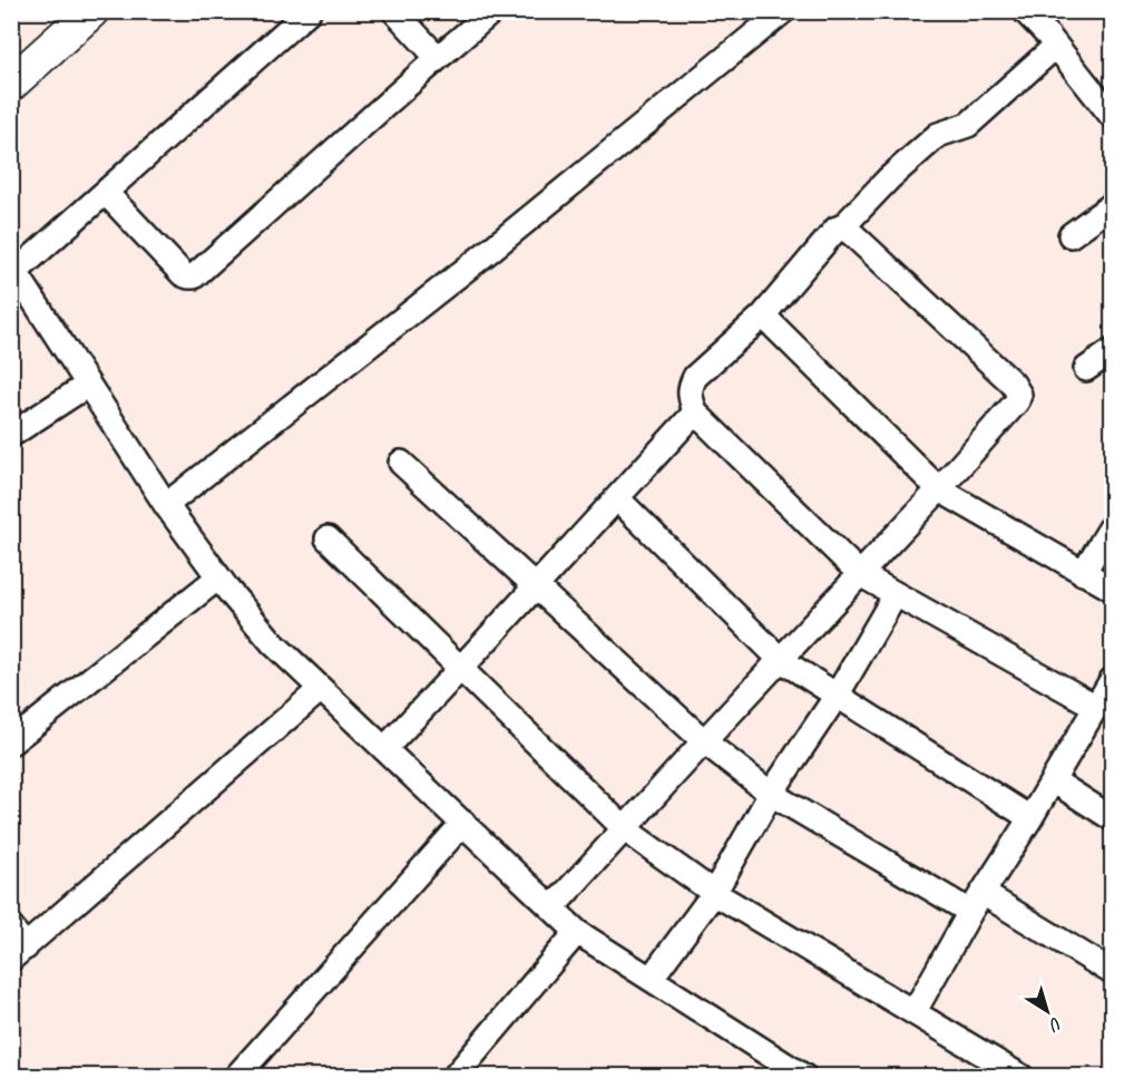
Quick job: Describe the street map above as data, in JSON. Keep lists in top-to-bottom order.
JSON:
{
  "north": "bottom right"
}
